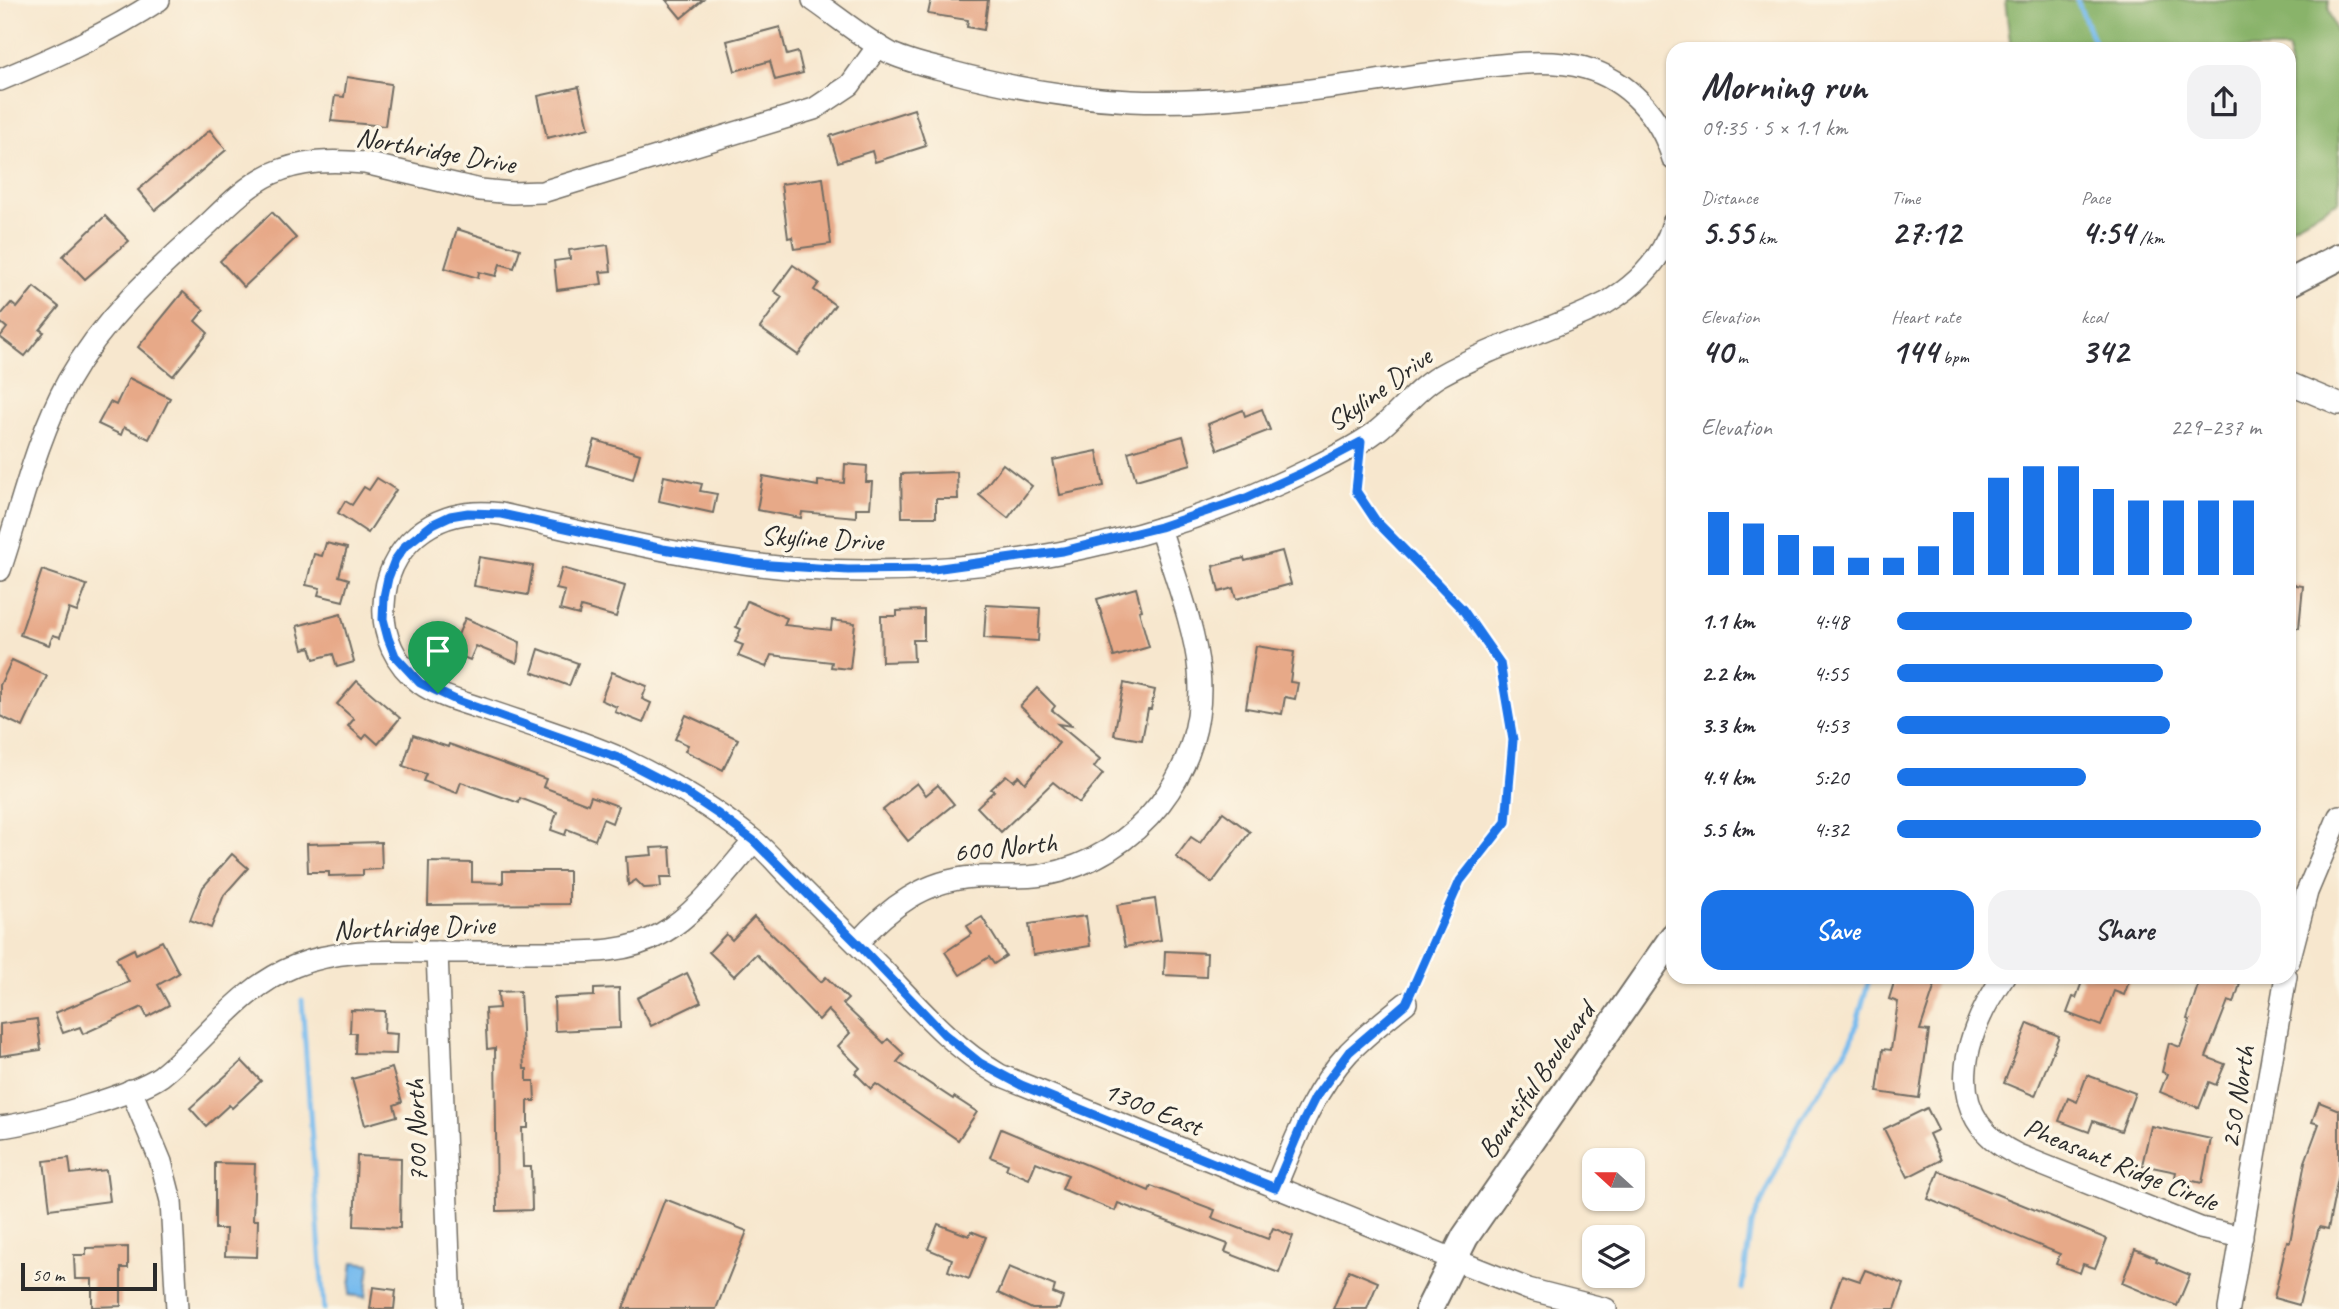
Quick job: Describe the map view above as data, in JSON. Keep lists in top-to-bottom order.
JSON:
{
  "streets": {
    "main road": ["Bountiful Boulevard"],
    "street": [
      "Northridge Drive",
      "Skyline Drive",
      "600 North",
      "250 North",
      "1300 East",
      "700 North",
      "Pheasant Ridge Circle"
    ]
  },
  "crossings": [
    ["Northridge Drive", "Skyline Drive"],
    ["Northridge Drive", "1300 East"],
    ["Northridge Drive", "700 North"],
    ["Skyline Drive", "600 North"],
    ["Skyline Drive", "1300 East"],
    ["600 North", "1300 East"],
    ["Bountiful Boulevard", "1300 East"],
    ["250 North", "Pheasant Ridge Circle"]
  ],
  "scale_bar": "50 m",
  "north": "left",
  "page": {
    "heading": ["Morning run", "09:35 · 5 × 1.1 km"],
    "stats": [
      ["Distance", "5.55 km"],
      ["Time", "27:12"],
      ["Pace", "4:54 /km"],
      ["Elevation", "40 m"],
      ["Heart rate", "144 bpm"],
      ["kcal", "342"]
    ],
    "chart": ["Elevation", "229–237 m"],
    "list": [
      {
        "name": "1.1 km",
        "note": "4:48"
      },
      {
        "name": "2.2 km",
        "note": "4:55"
      },
      {
        "name": "3.3 km",
        "note": "4:53"
      },
      {
        "name": "4.4 km",
        "note": "5:20"
      },
      {
        "name": "5.5 km",
        "note": "4:32"
      }
    ],
    "buttons": ["Save", "Share"],
    "scale": "50 m"
  }
}
